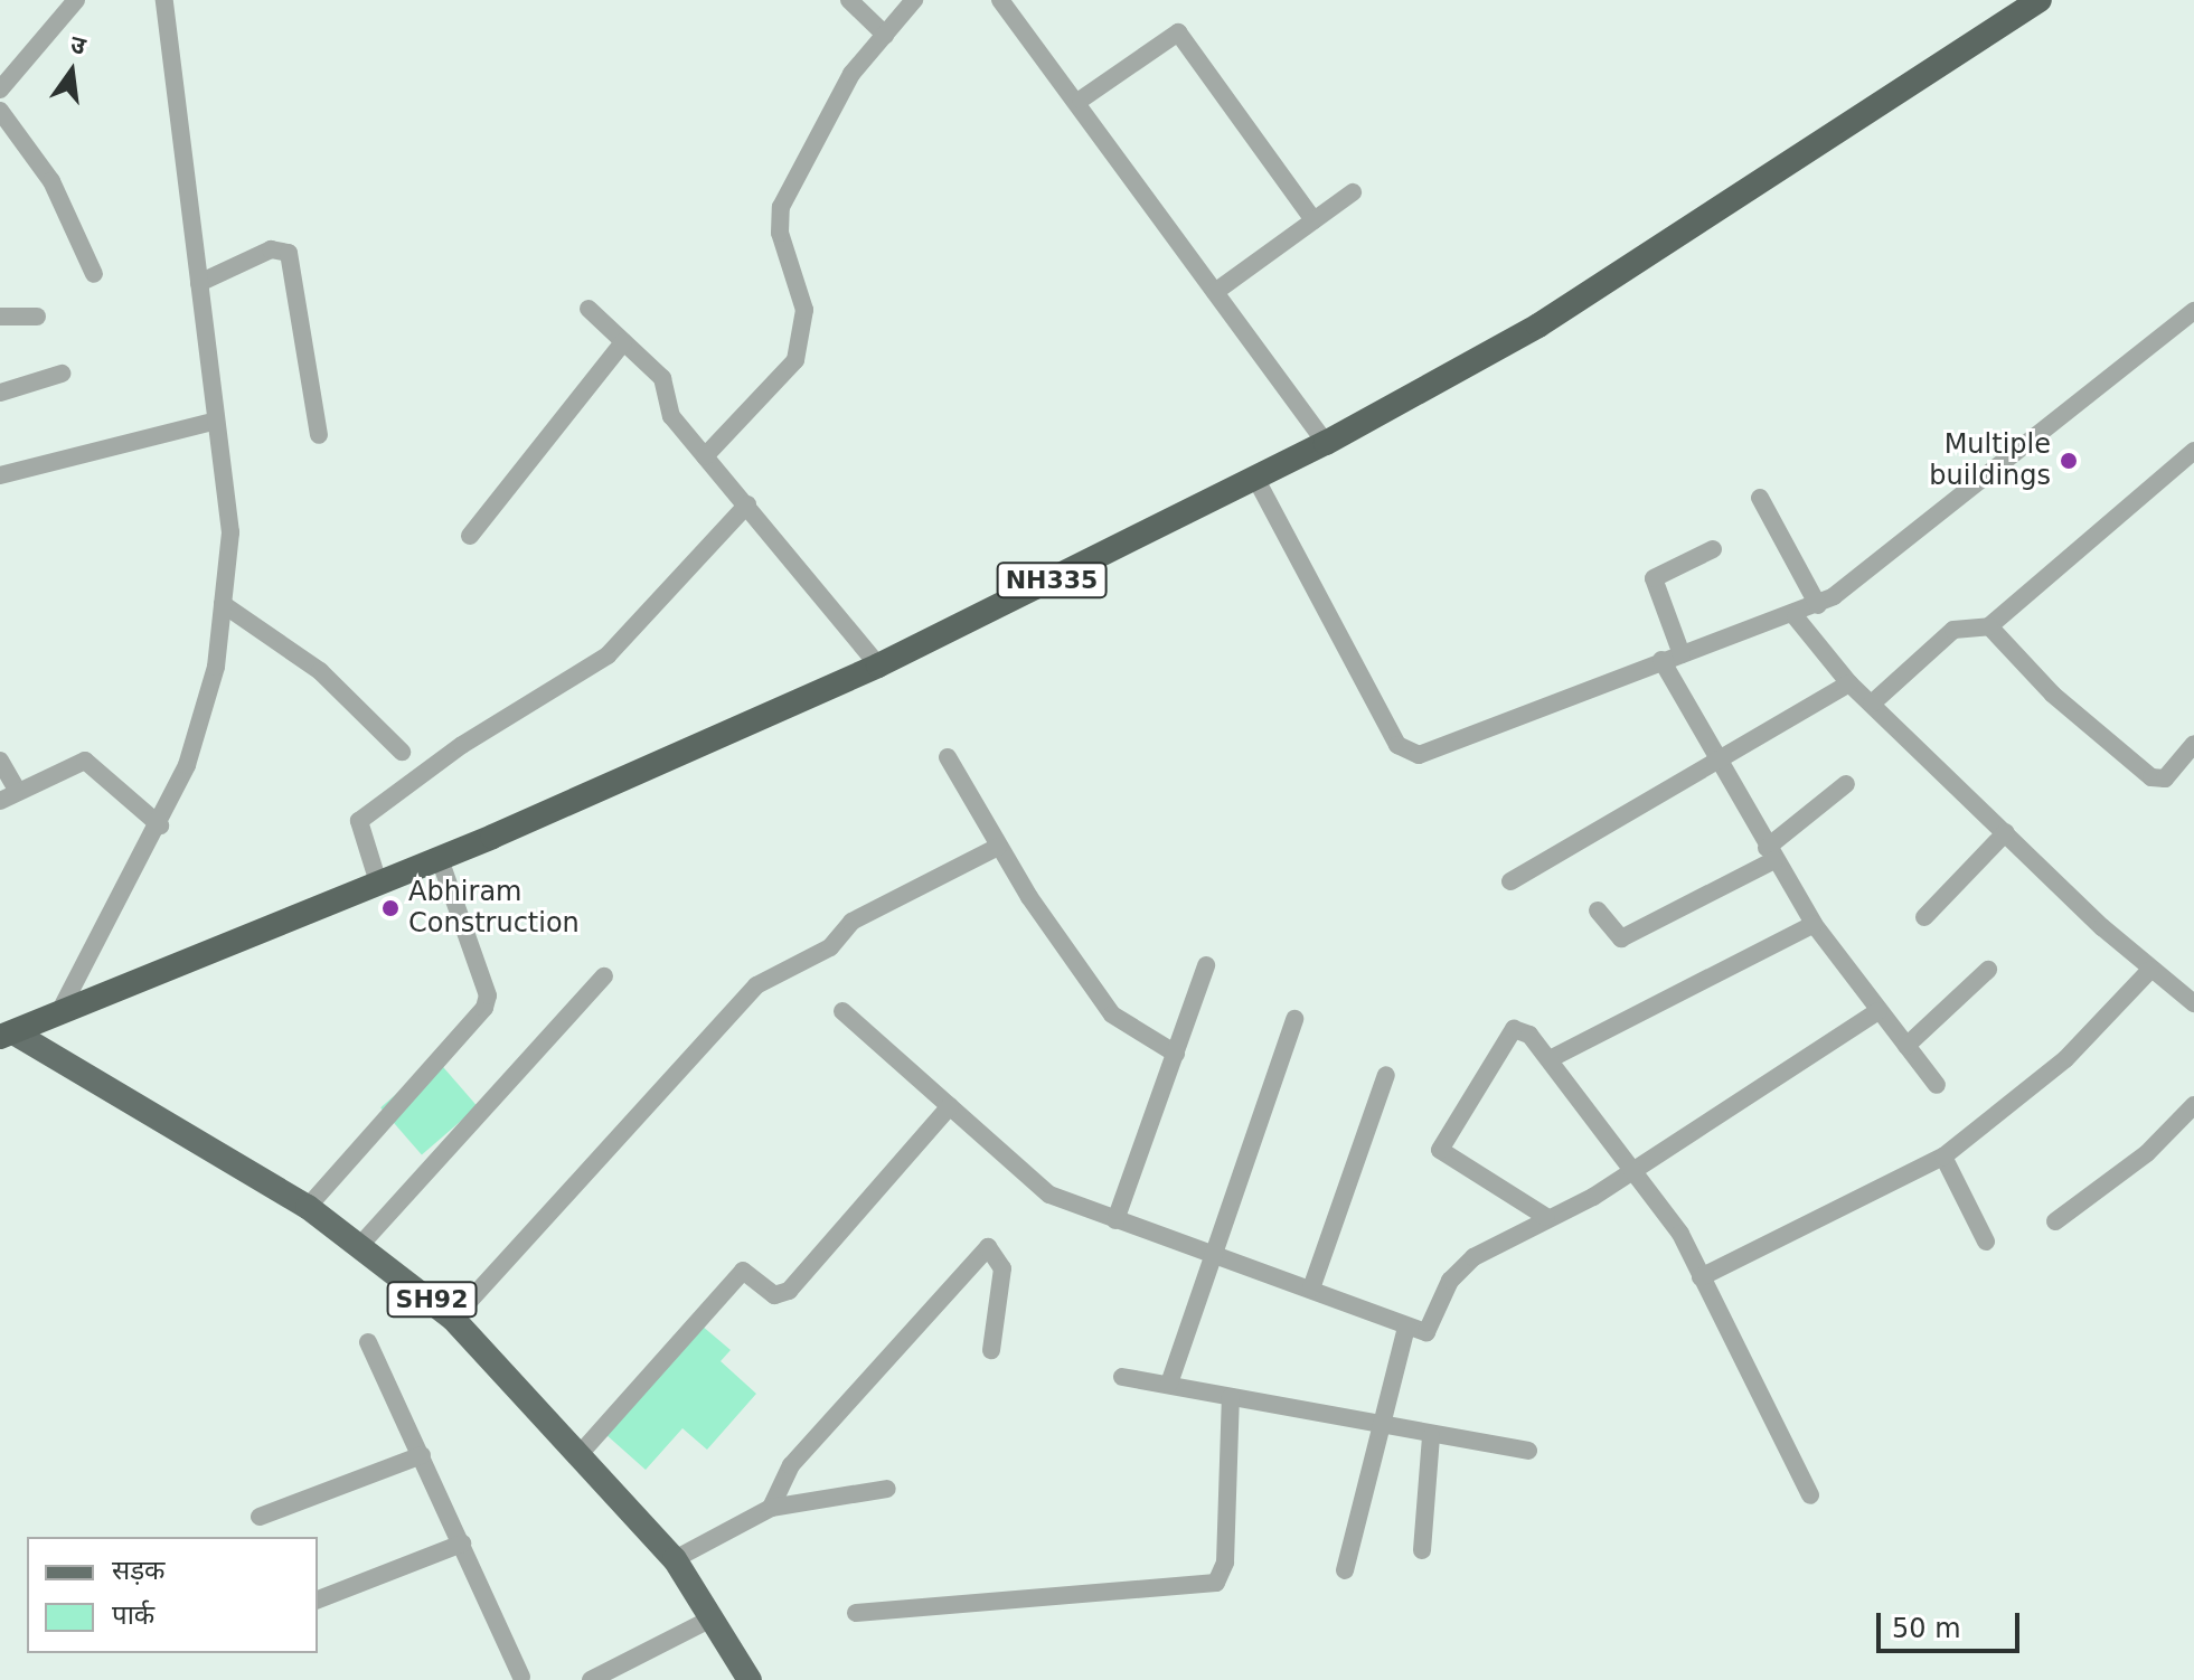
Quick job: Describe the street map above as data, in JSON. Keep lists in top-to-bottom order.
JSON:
{
  "streets": {
    "highway": ["NH335"],
    "main road": ["SH92"]
  },
  "crossings": [
    ["NH335", "SH92"]
  ],
  "places": ["Multiple buildings", "Abhiram Construction"],
  "legend": ["सड़क", "पार्क"],
  "scale_bar": "50 m",
  "north": "top"
}
